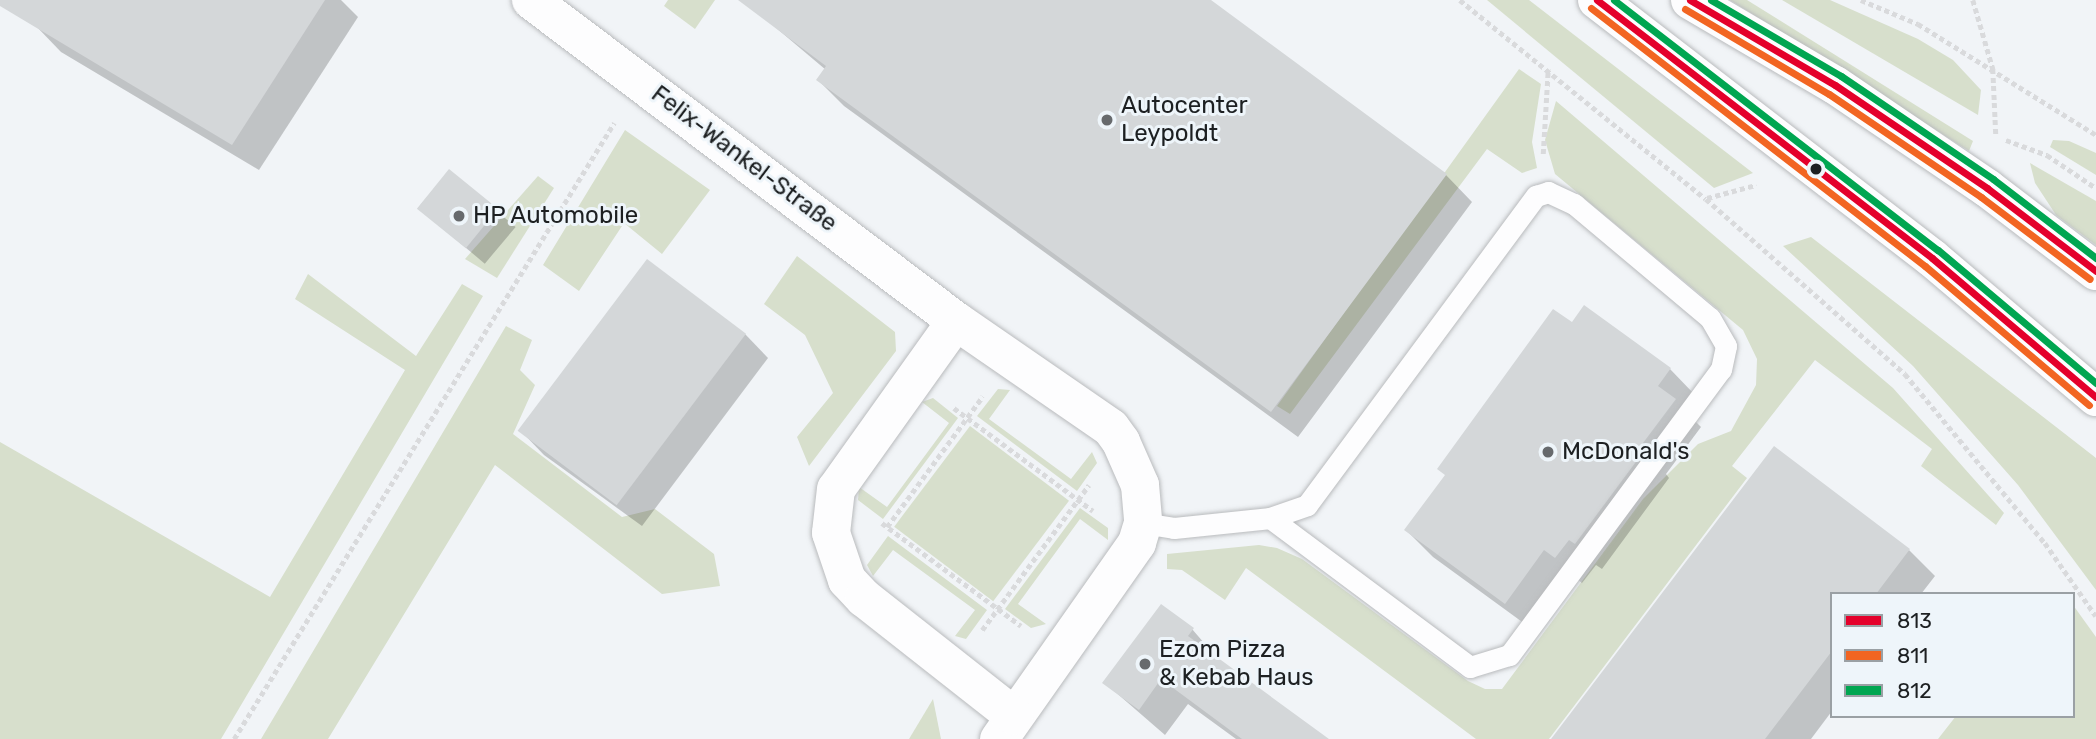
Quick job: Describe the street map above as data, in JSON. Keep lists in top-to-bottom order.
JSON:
{
  "streets": {
    "street": ["Felix-Wankel-Straße"]
  },
  "places": [
    "Autocenter Leypoldt",
    "HP Automobile",
    "McDonald's",
    "Ezom Pizza & Kebab Haus"
  ],
  "lines": ["transit line 813", "transit line 812", "transit line 811"],
  "legend": ["813", "811", "812"]
}
